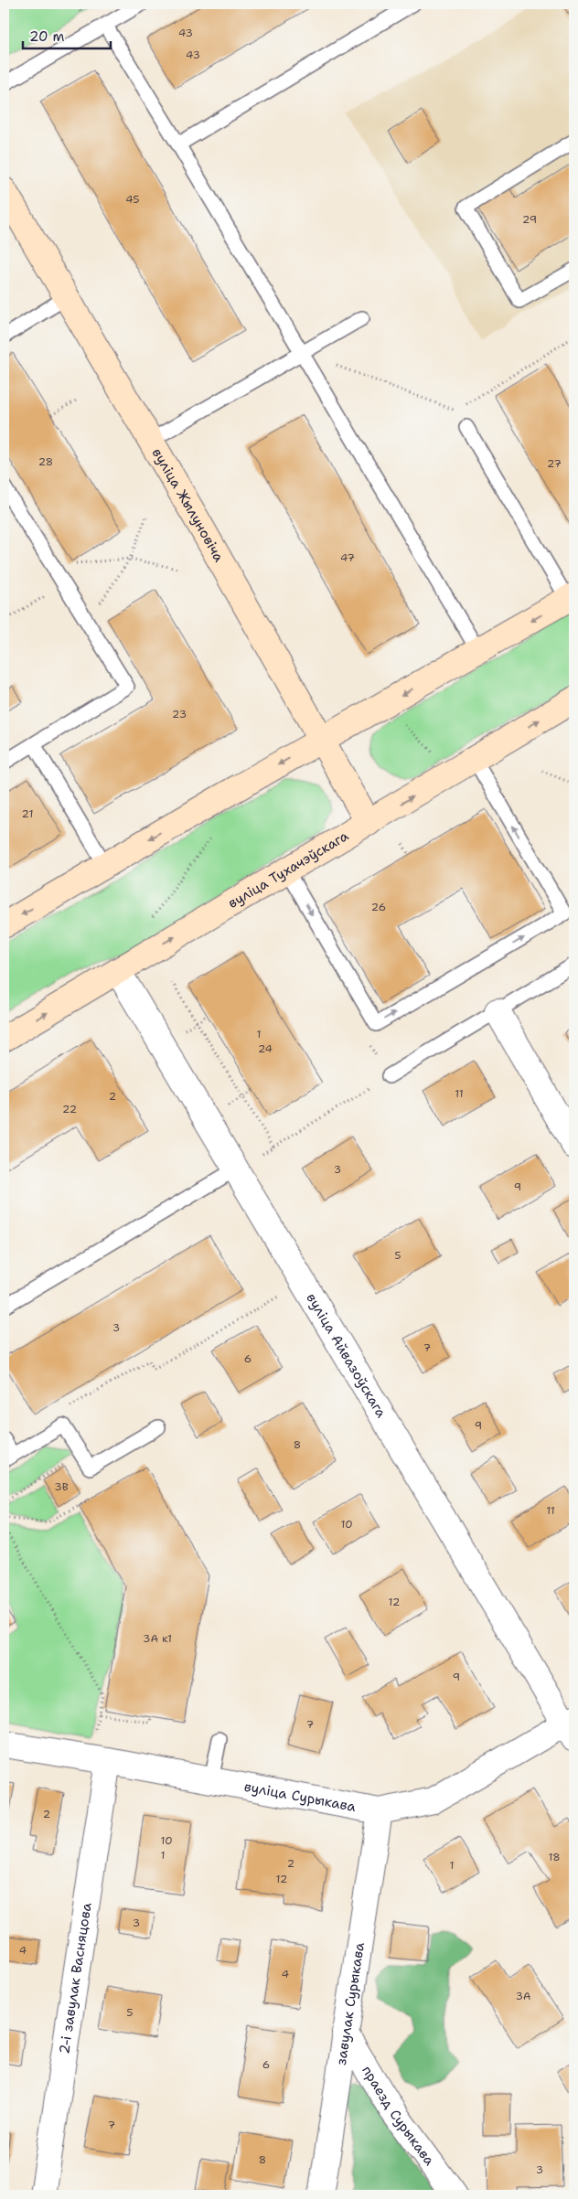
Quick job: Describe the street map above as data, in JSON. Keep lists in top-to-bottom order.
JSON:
{
  "streets": {
    "main road": ["вуліца Жылуновіча", "вуліца Тухачэўскага"],
    "street": [
      "вуліца Айвазоўскага",
      "вуліца Сурыкава",
      "2-і завулак Васняцова",
      "завулак Сурыкава",
      "праезд Сурыкава"
    ]
  },
  "crossings": [
    ["вуліца Жылуновіча", "вуліца Тухачэўскага"],
    ["вуліца Тухачэўскага", "вуліца Айвазоўскага"],
    ["вуліца Айвазоўскага", "вуліца Сурыкава"],
    ["вуліца Сурыкава", "2-і завулак Васняцова"],
    ["вуліца Сурыкава", "завулак Сурыкава"],
    ["завулак Сурыкава", "праезд Сурыкава"]
  ],
  "house_numbers": [
    "43",
    "43",
    "45",
    "29",
    "28",
    "27",
    "47",
    "23",
    "21",
    "26",
    "1",
    "24",
    "11",
    "2",
    "22",
    "3",
    "9",
    "5",
    "3",
    "7",
    "6",
    "9",
    "8",
    "3В",
    "11",
    "10",
    "12",
    "3А к1",
    "9",
    "7",
    "2",
    "10",
    "1",
    "18",
    "2",
    "1",
    "12",
    "3",
    "4",
    "4",
    "3А",
    "5",
    "6",
    "7",
    "8",
    "3"
  ],
  "scale_bar": "20 m"
}
